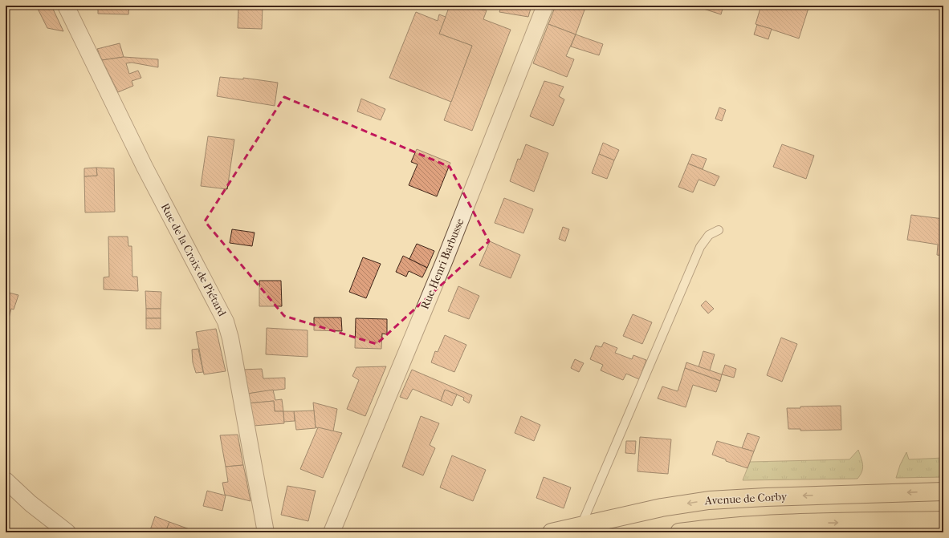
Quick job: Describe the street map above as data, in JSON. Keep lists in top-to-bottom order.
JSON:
{
  "streets": {
    "main road": ["Avenue de Corby"],
    "street": ["Rue de la Croix de Piétard", "Rue Henri Barbusse"]
  }
}
